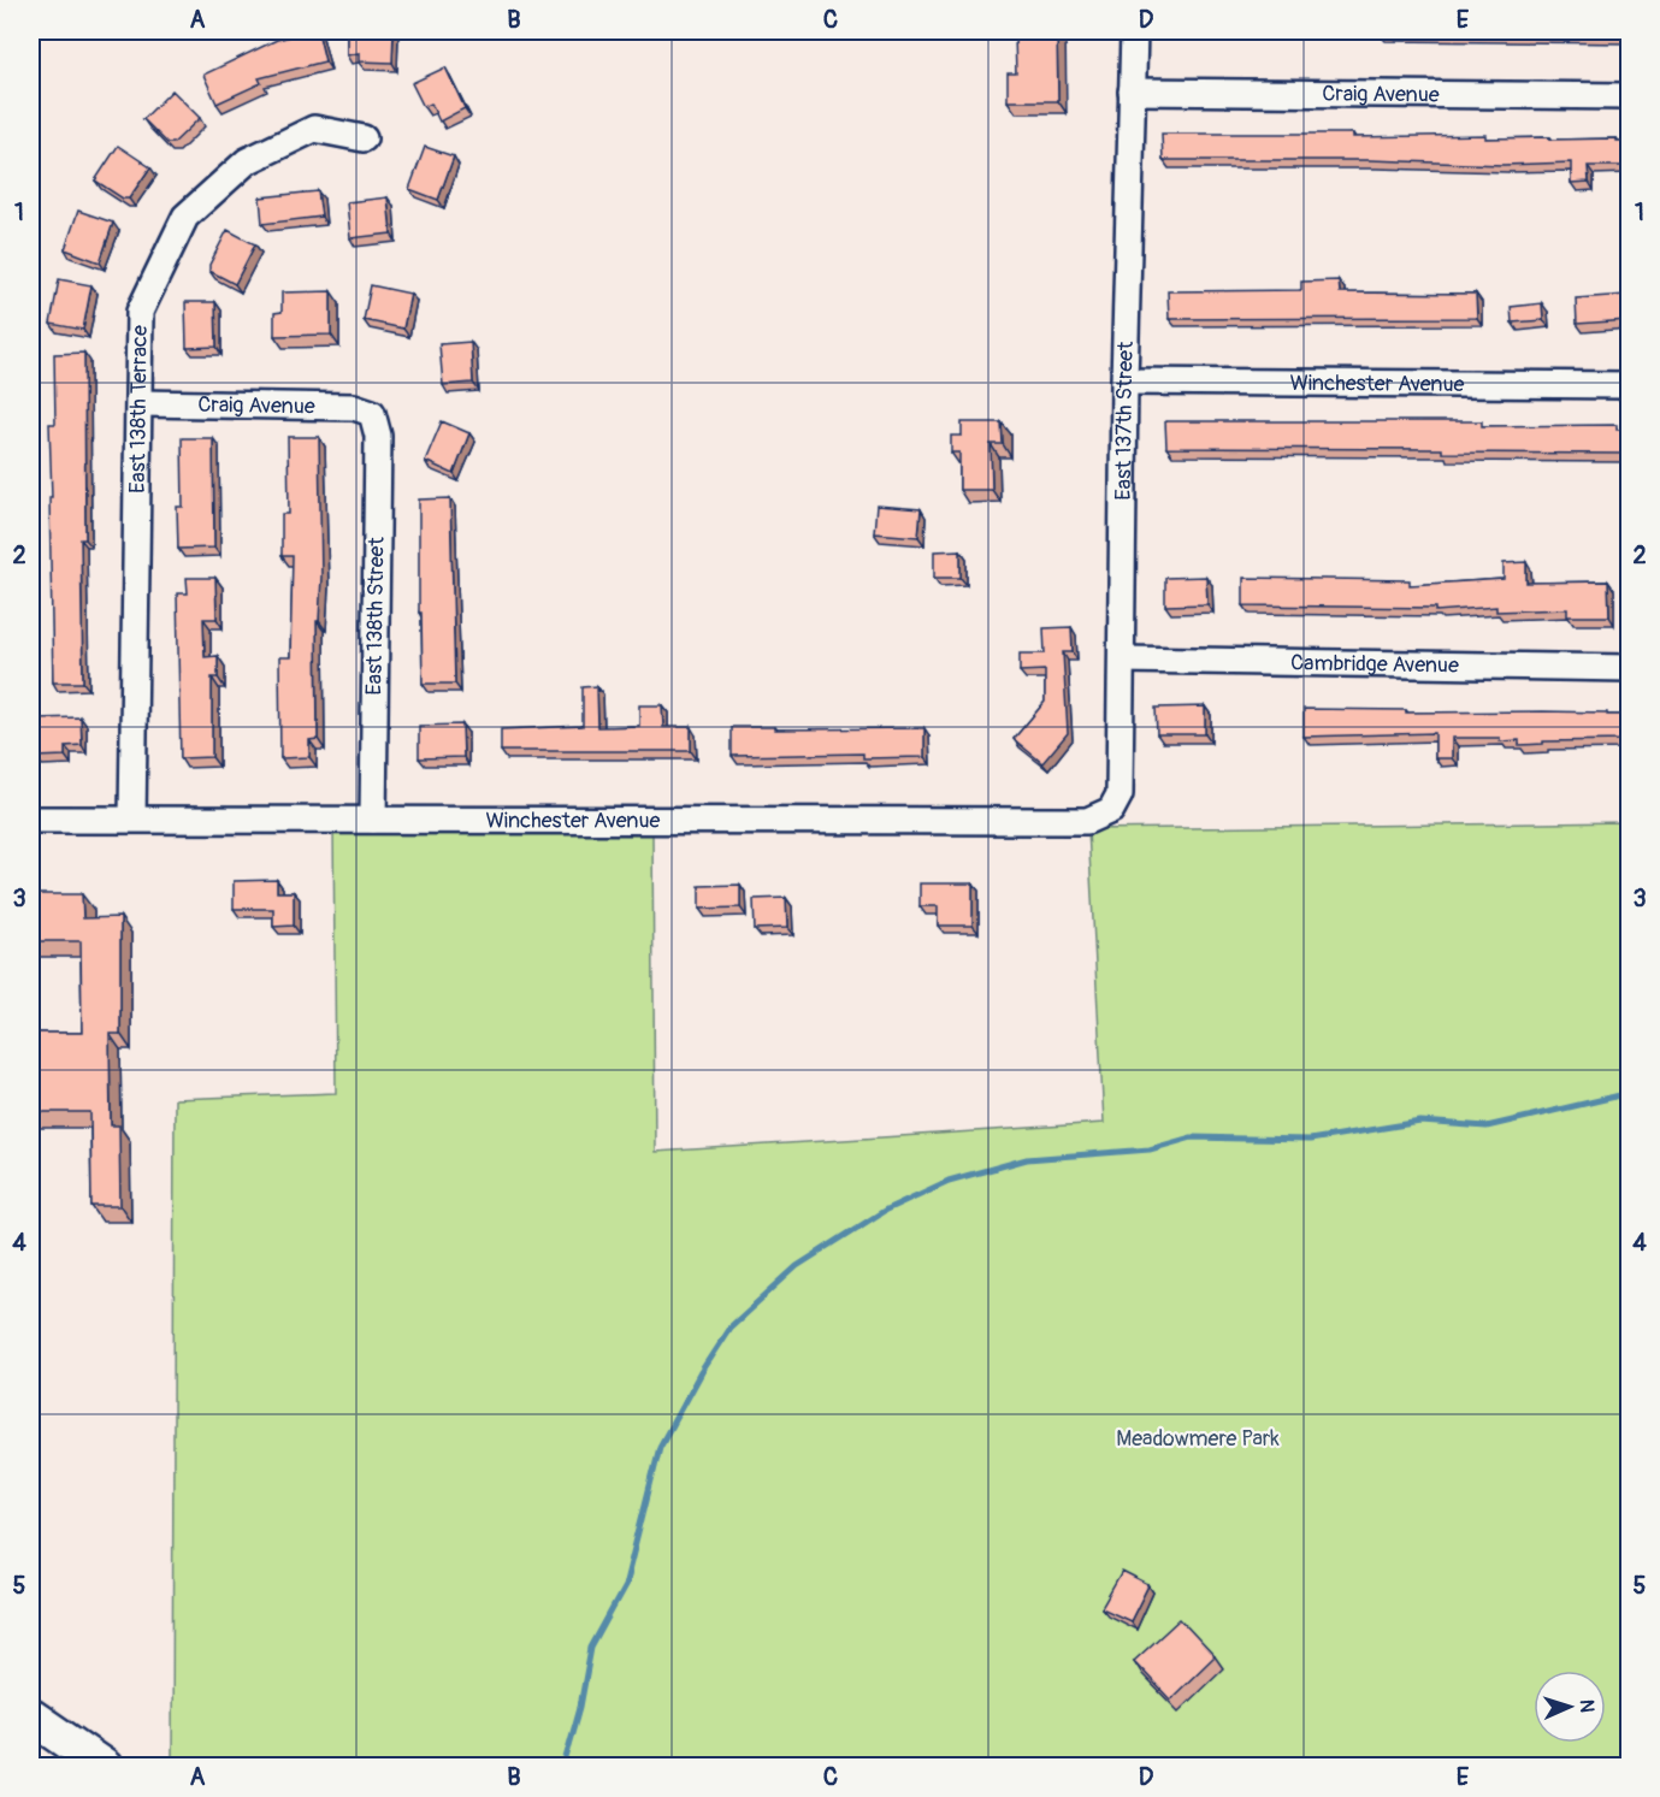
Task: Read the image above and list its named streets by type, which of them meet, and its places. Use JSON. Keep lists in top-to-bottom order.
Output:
{
  "streets": {
    "street": [
      "Craig Avenue",
      "Winchester Avenue",
      "East 138th Terrace",
      "East 137th Street",
      "East 138th Street",
      "Cambridge Avenue"
    ]
  },
  "crossings": [
    ["Craig Avenue", "East 138th Terrace"],
    ["Craig Avenue", "East 137th Street"],
    ["Craig Avenue", "East 138th Street"],
    ["Winchester Avenue", "East 138th Terrace"],
    ["Winchester Avenue", "East 137th Street"],
    ["Winchester Avenue", "East 138th Street"],
    ["East 137th Street", "Cambridge Avenue"]
  ],
  "parks": ["Meadowmere Park"],
  "north": "right",
  "grid": {
    "columns": [
      "A",
      "B",
      "C",
      "D",
      "E"
    ],
    "rows": [
      "1",
      "2",
      "3",
      "4",
      "5"
    ]
  }
}
